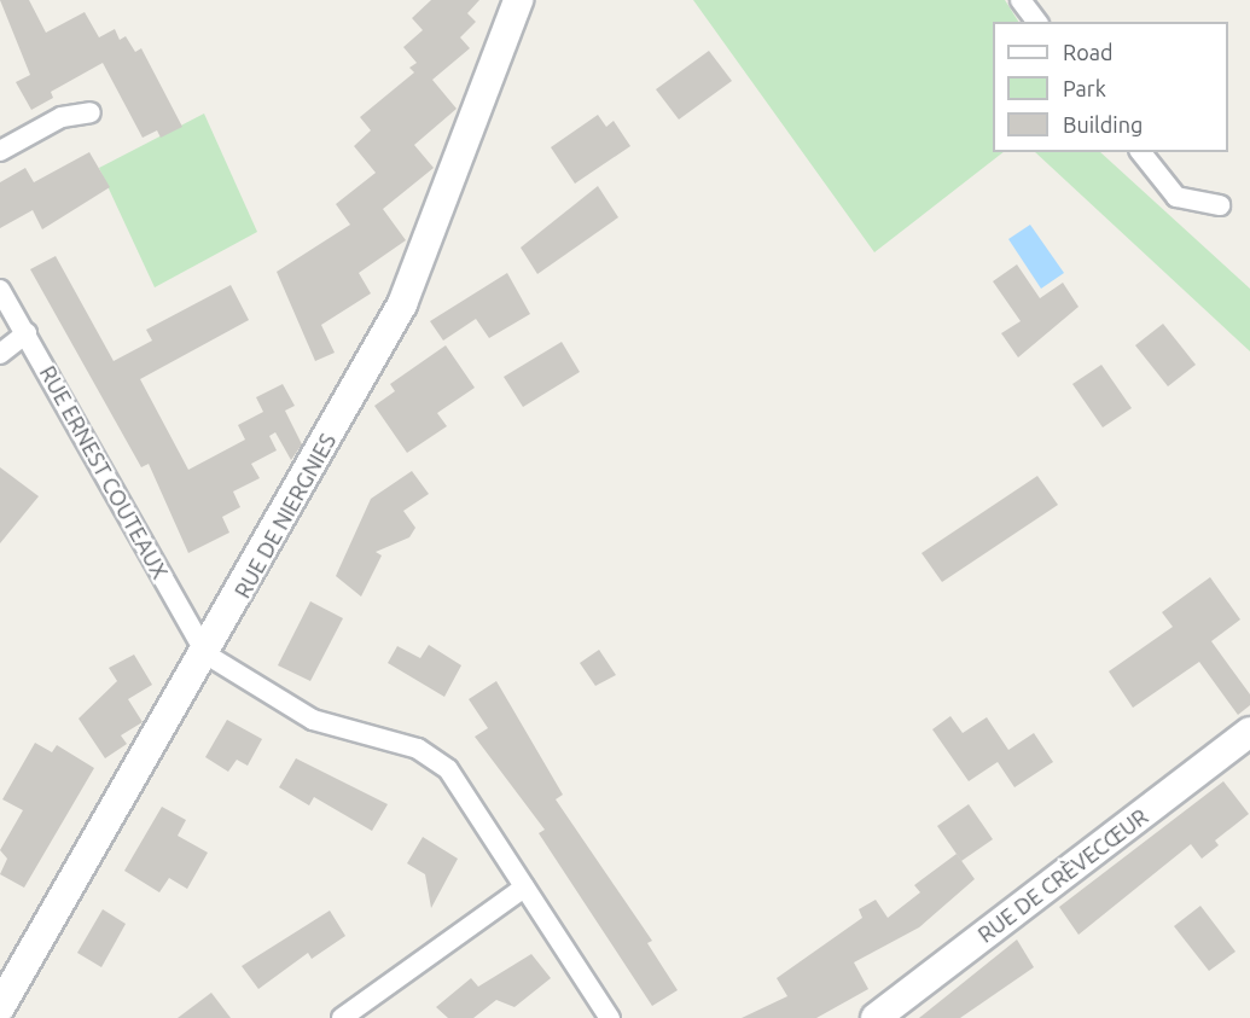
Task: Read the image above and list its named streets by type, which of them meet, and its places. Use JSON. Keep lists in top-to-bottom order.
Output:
{
  "streets": {
    "street": ["RUE ERNEST COUTEAUX", "RUE DE NIERGNIES", "RUE DE CRÈVECŒUR"]
  },
  "crossings": [
    ["RUE ERNEST COUTEAUX", "RUE DE NIERGNIES"]
  ],
  "legend": ["Road", "Park", "Building"]
}
